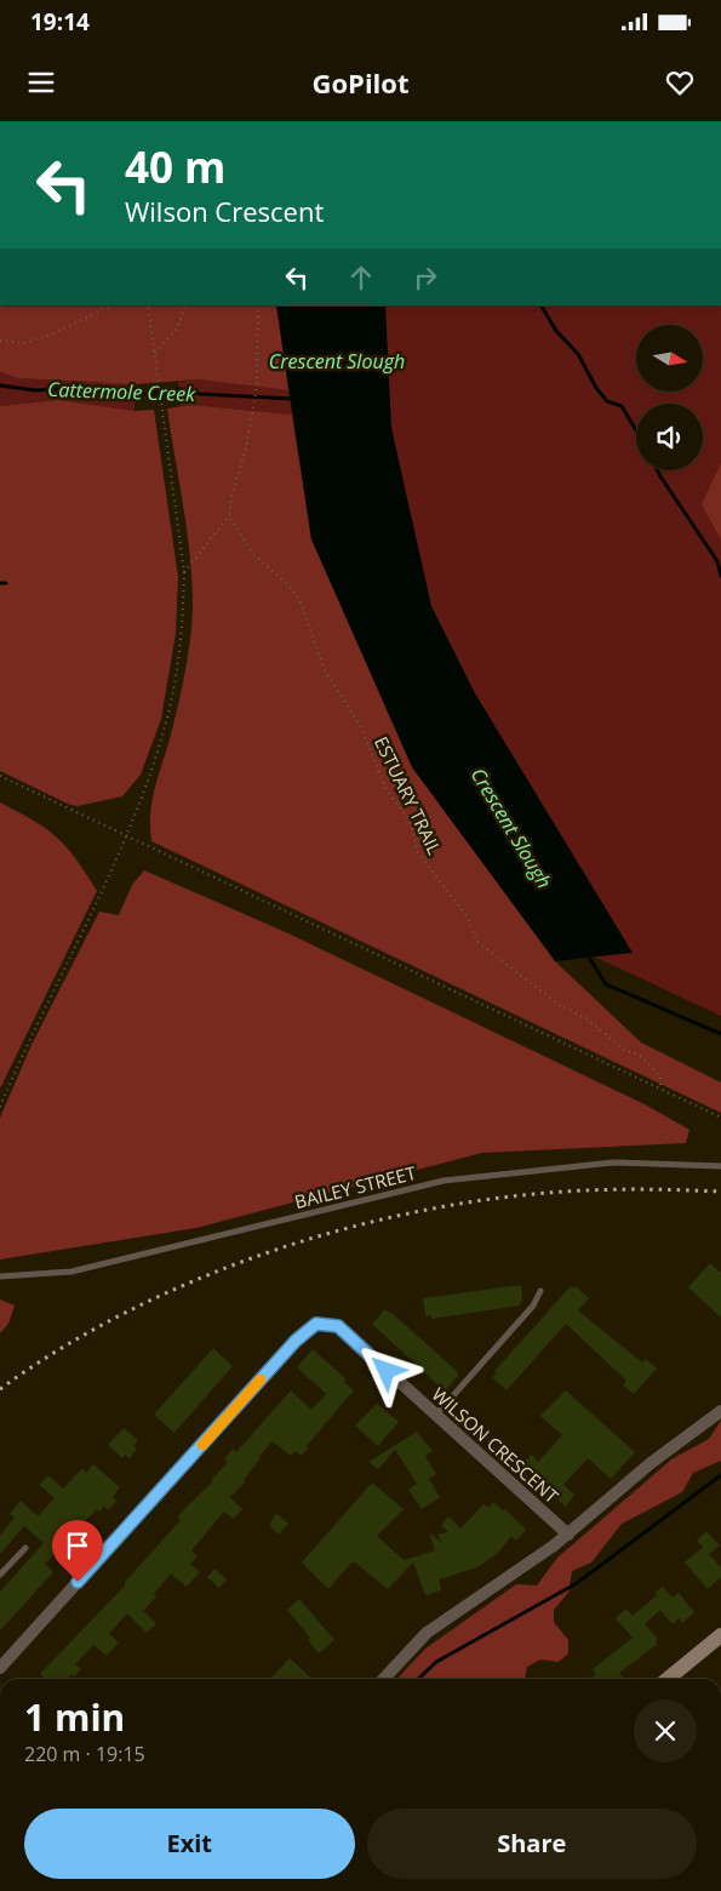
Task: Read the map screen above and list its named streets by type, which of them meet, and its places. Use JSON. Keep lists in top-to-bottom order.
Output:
{
  "streets": {
    "street": ["WILSON CRESCENT"],
    "lane": ["BAILEY STREET"],
    "path": ["ESTUARY TRAIL"]
  },
  "water": ["Crescent Slough", "Cattermole Creek"],
  "north": "right",
  "page": {
    "status": "19:14",
    "header": "GoPilot",
    "turn": ["40 m", "Wilson Crescent"],
    "heading": ["1 min", "220 m · 19:15"],
    "buttons": ["Exit", "Share"]
  }
}
